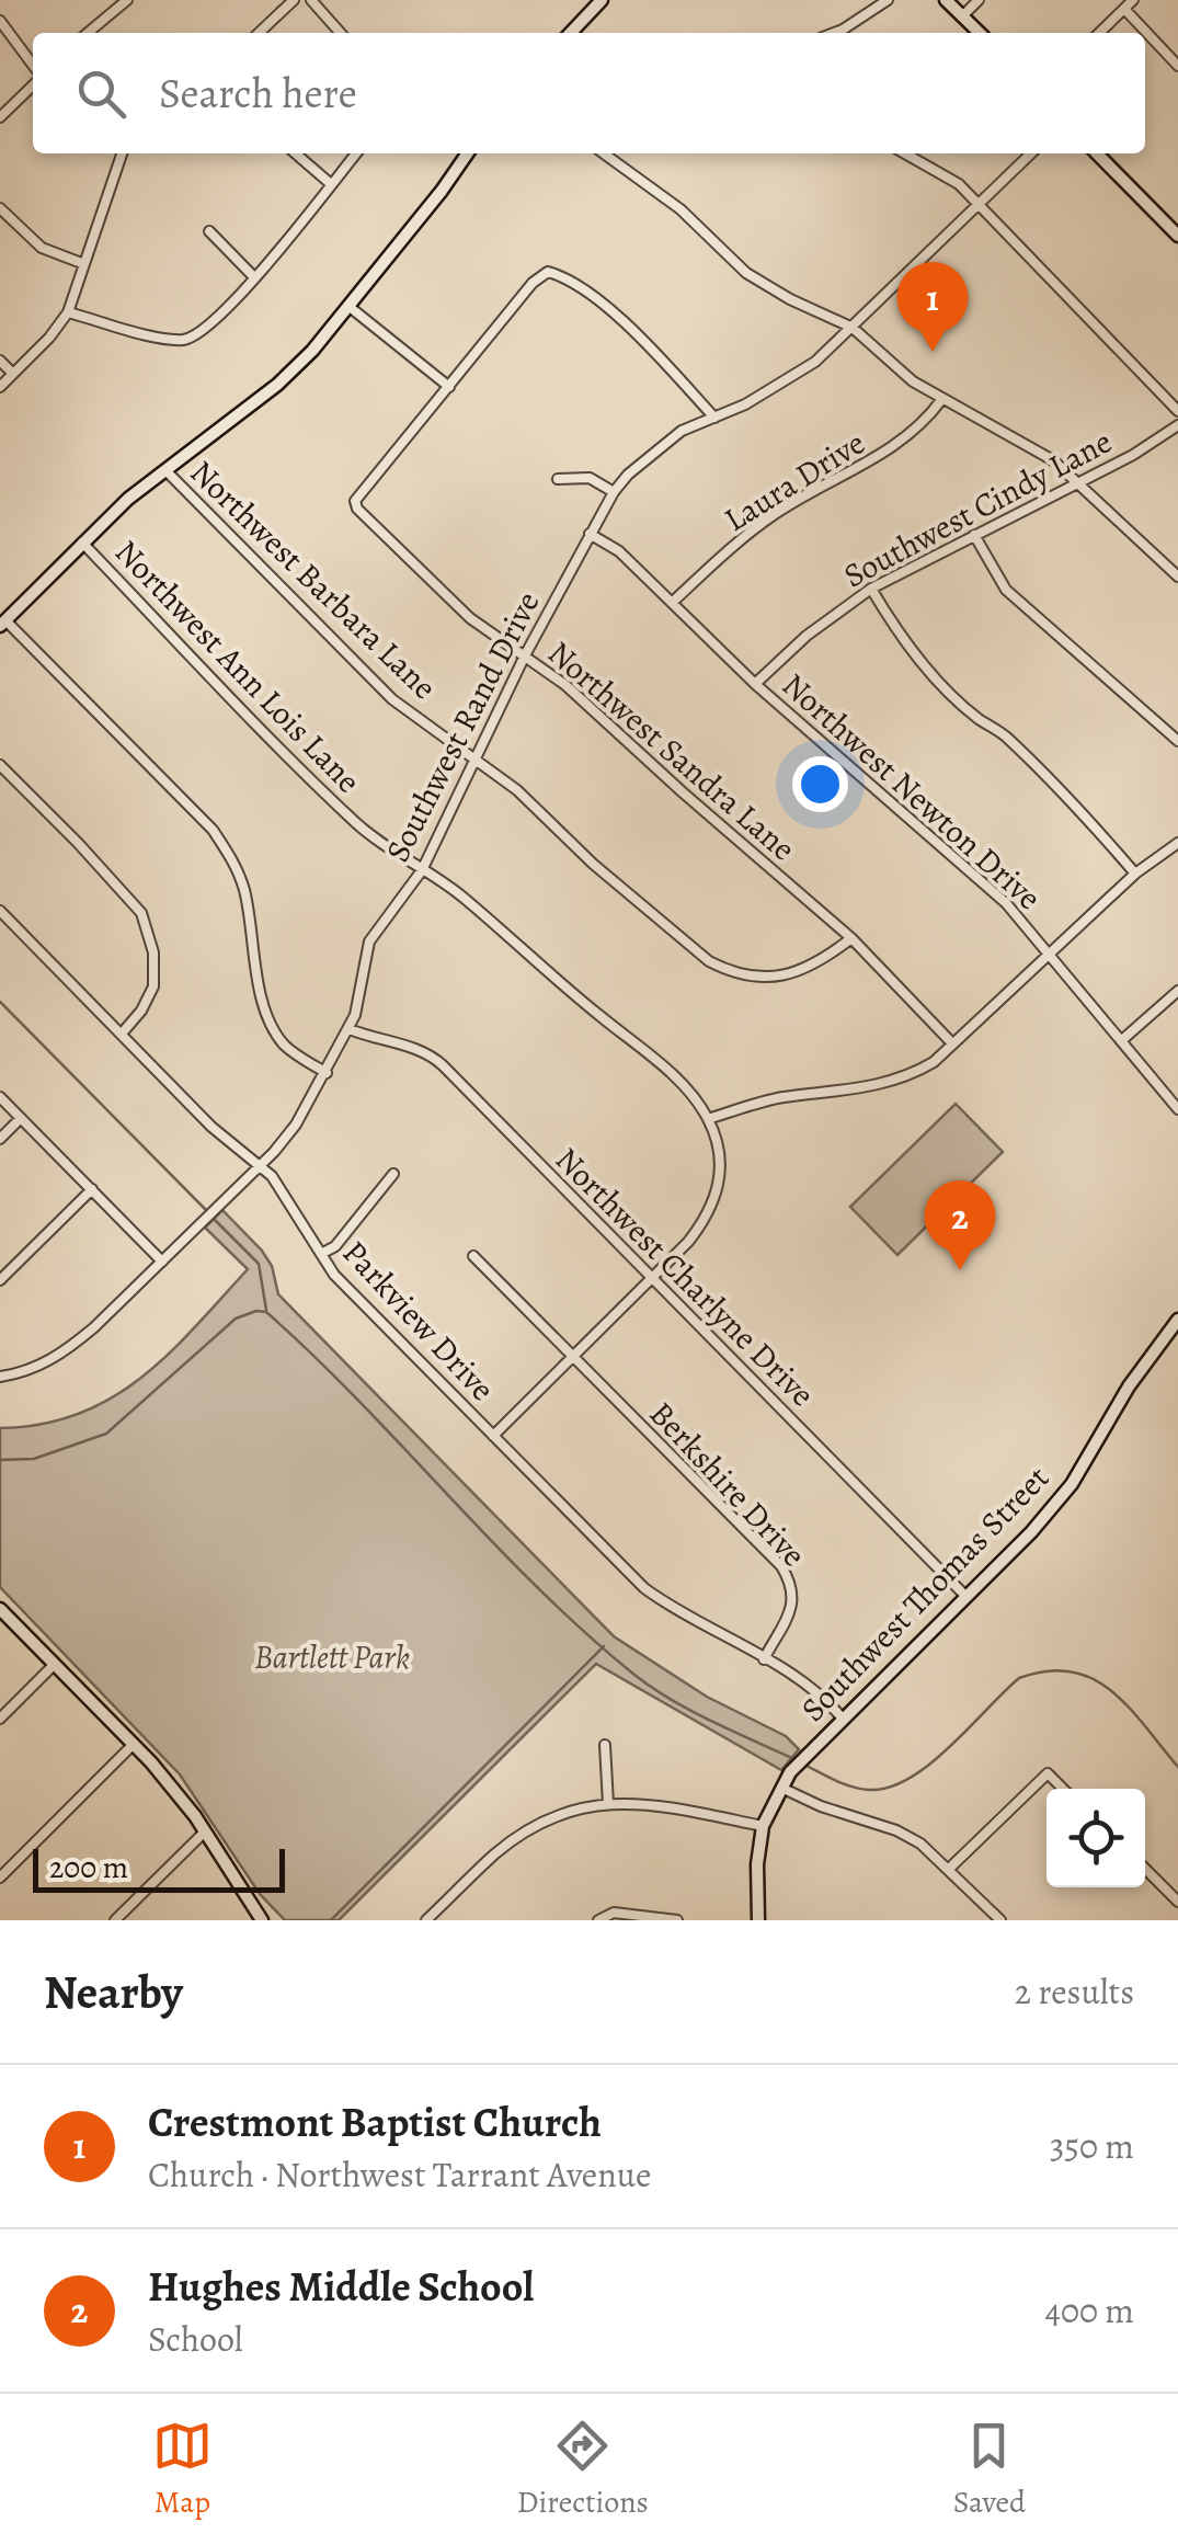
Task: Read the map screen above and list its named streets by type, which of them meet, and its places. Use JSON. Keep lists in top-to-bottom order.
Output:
{
  "streets": {
    "street": [
      "Laura Drive",
      "Southwest Cindy Lane",
      "Northwest Barbara Lane",
      "Northwest Ann Lois Lane",
      "Southwest Rand Drive",
      "Northwest Sandra Lane",
      "Northwest Newton Drive",
      "Northwest Charlyne Drive",
      "Parkview Drive",
      "Berkshire Drive",
      "Southwest Thomas Street"
    ]
  },
  "crossings": [
    ["Laura Drive", "Northwest Newton Drive"],
    ["Southwest Cindy Lane", "Northwest Newton Drive"],
    ["Northwest Barbara Lane", "Southwest Rand Drive"],
    ["Northwest Barbara Lane", "Northwest Sandra Lane"],
    ["Northwest Ann Lois Lane", "Southwest Rand Drive"],
    ["Southwest Rand Drive", "Northwest Sandra Lane"],
    ["Southwest Rand Drive", "Northwest Newton Drive"],
    ["Southwest Rand Drive", "Northwest Charlyne Drive"],
    ["Southwest Rand Drive", "Parkview Drive"],
    ["Northwest Charlyne Drive", "Southwest Thomas Street"],
    ["Parkview Drive", "Berkshire Drive"],
    ["Parkview Drive", "Southwest Thomas Street"]
  ],
  "parks": ["Bartlett Park"],
  "scale_bar": "200 m",
  "page": {
    "search": "Search here",
    "pins": ["1", "2"],
    "scale": "200 m",
    "heading": ["Nearby", "2 results"],
    "list": [
      {
        "mark": "1",
        "name": "Crestmont Baptist Church",
        "note": "Church · Northwest Tarrant Avenue",
        "value": "350 m"
      },
      {
        "mark": "2",
        "name": "Hughes Middle School",
        "note": "School",
        "value": "400 m"
      }
    ],
    "nav": ["Map", "Directions", "Saved"]
  }
}
